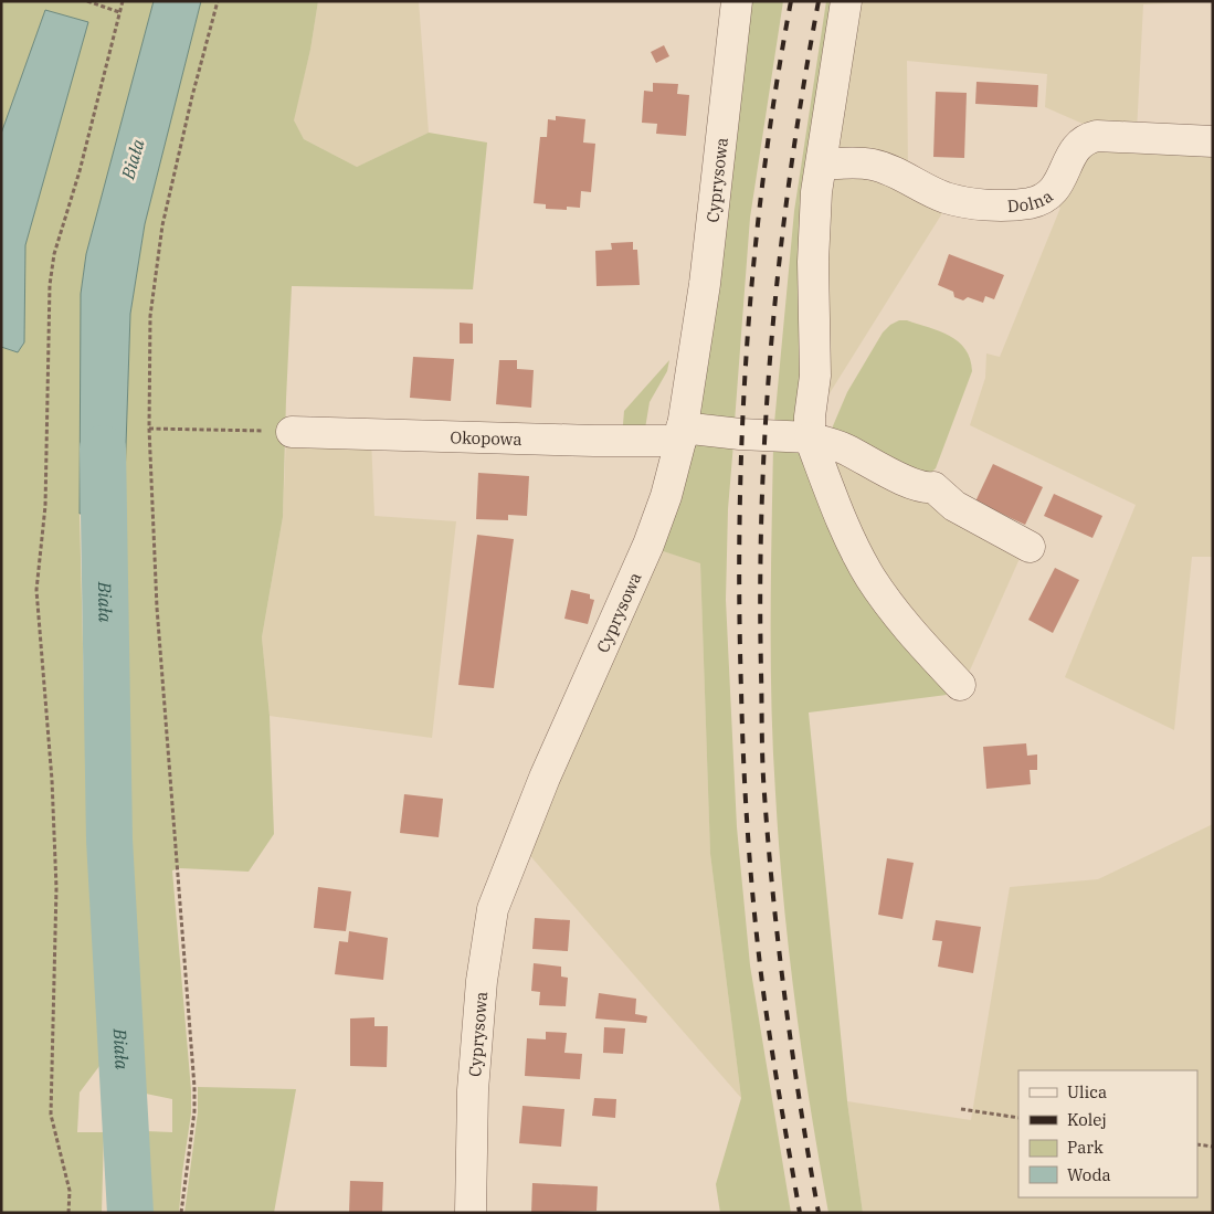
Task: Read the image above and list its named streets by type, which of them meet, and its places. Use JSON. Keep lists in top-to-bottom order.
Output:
{
  "streets": {
    "street": ["Cyprysowa", "Dolna", "Okopowa"]
  },
  "crossings": [
    ["Cyprysowa", "Okopowa"]
  ],
  "water": ["Biała"],
  "legend": [
    "Ulica",
    "Kolej",
    "Park",
    "Woda"
  ]
}
